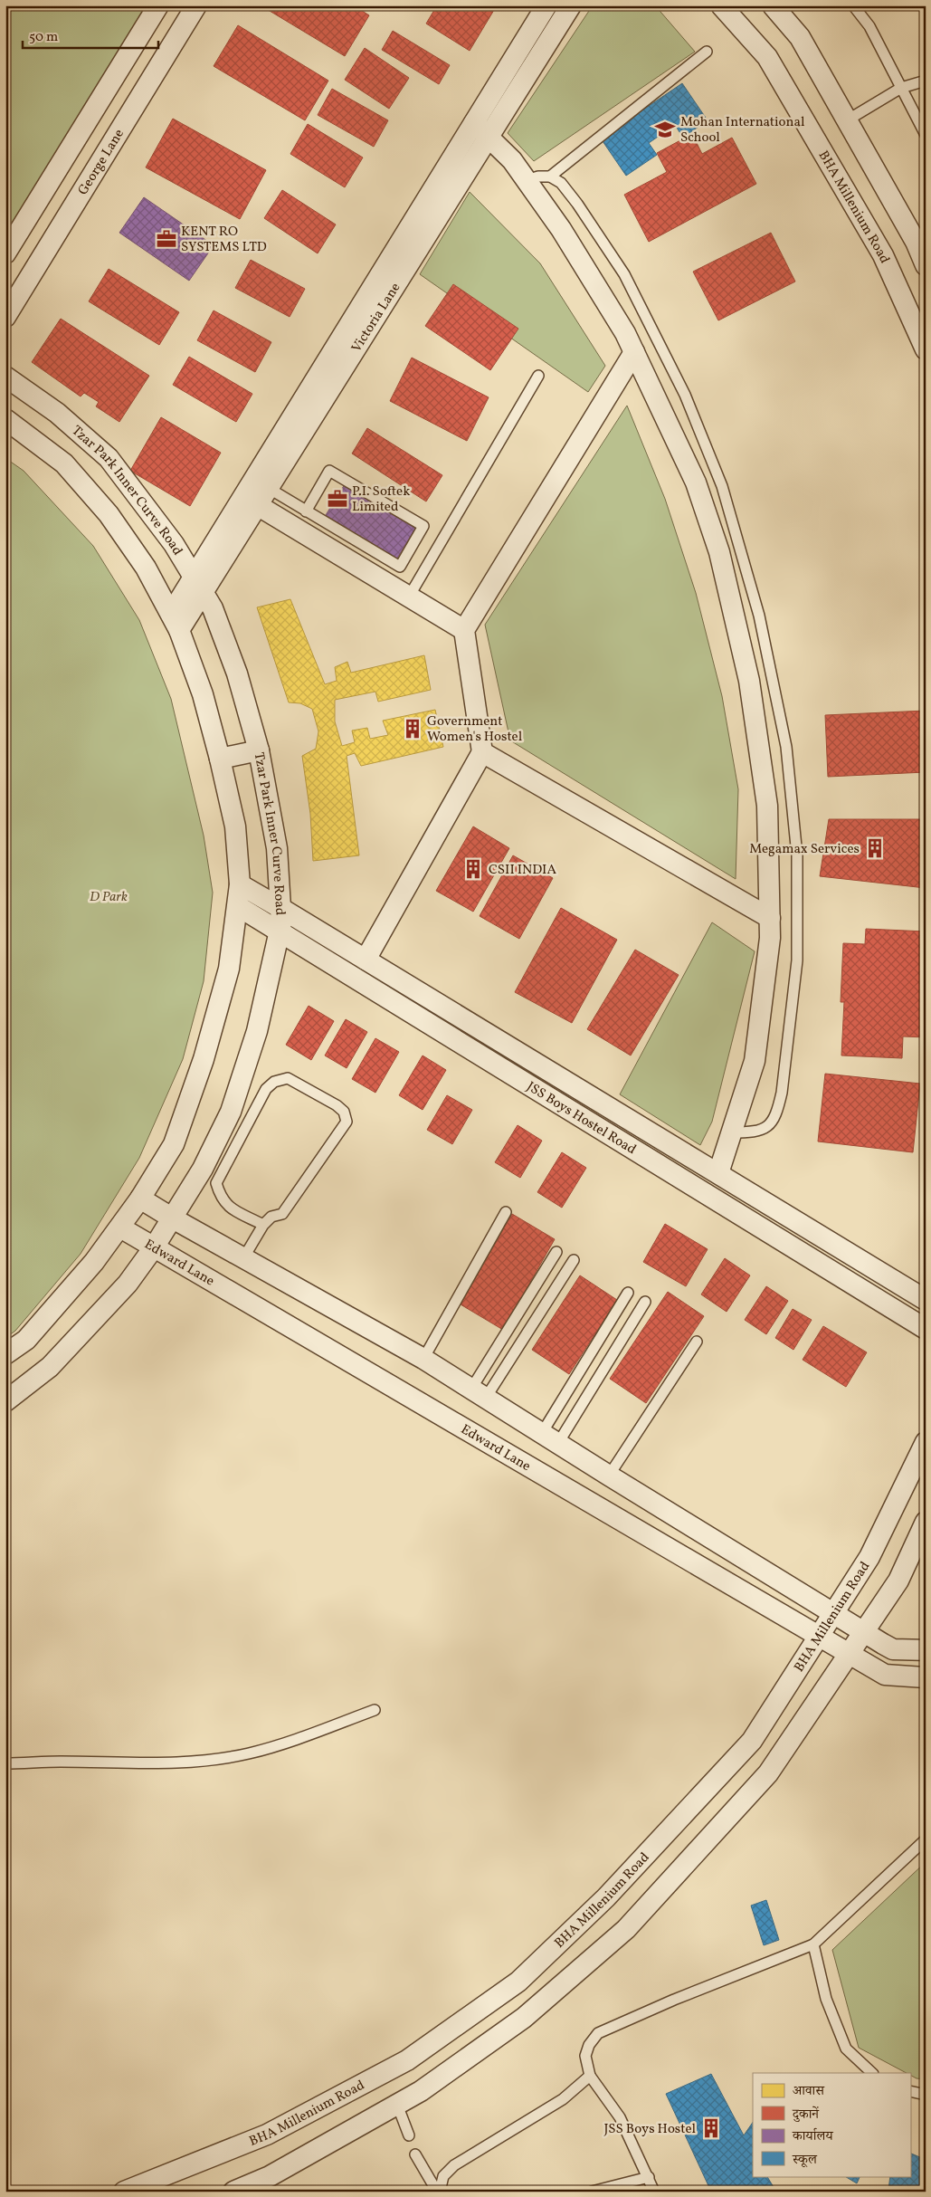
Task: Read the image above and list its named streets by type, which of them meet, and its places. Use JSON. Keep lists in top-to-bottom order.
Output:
{
  "streets": {
    "street": [
      "George Lane",
      "BHA Millenium Road",
      "Victoria Lane",
      "Tzar Park Inner Curve Road",
      "JSS Boys Hostel Road",
      "Edward Lane"
    ]
  },
  "crossings": [
    ["BHA Millenium Road", "Edward Lane"],
    ["Victoria Lane", "Tzar Park Inner Curve Road"],
    ["Tzar Park Inner Curve Road", "JSS Boys Hostel Road"],
    ["Tzar Park Inner Curve Road", "Edward Lane"]
  ],
  "parks": ["D Park"],
  "places": {
    "school or university": ["Mohan International School"],
    "office": ["KENT RO SYSTEMS LTD", "P.I. Softek Limited"],
    "building": [
      "Government Women's Hostel",
      "Megamax Services",
      "CSII INDIA",
      "JSS Boys Hostel"
    ]
  },
  "legend": [
    "आवास",
    "दुकानें",
    "कार्यालय",
    "स्कूल"
  ],
  "scale_bar": "50 m"
}
